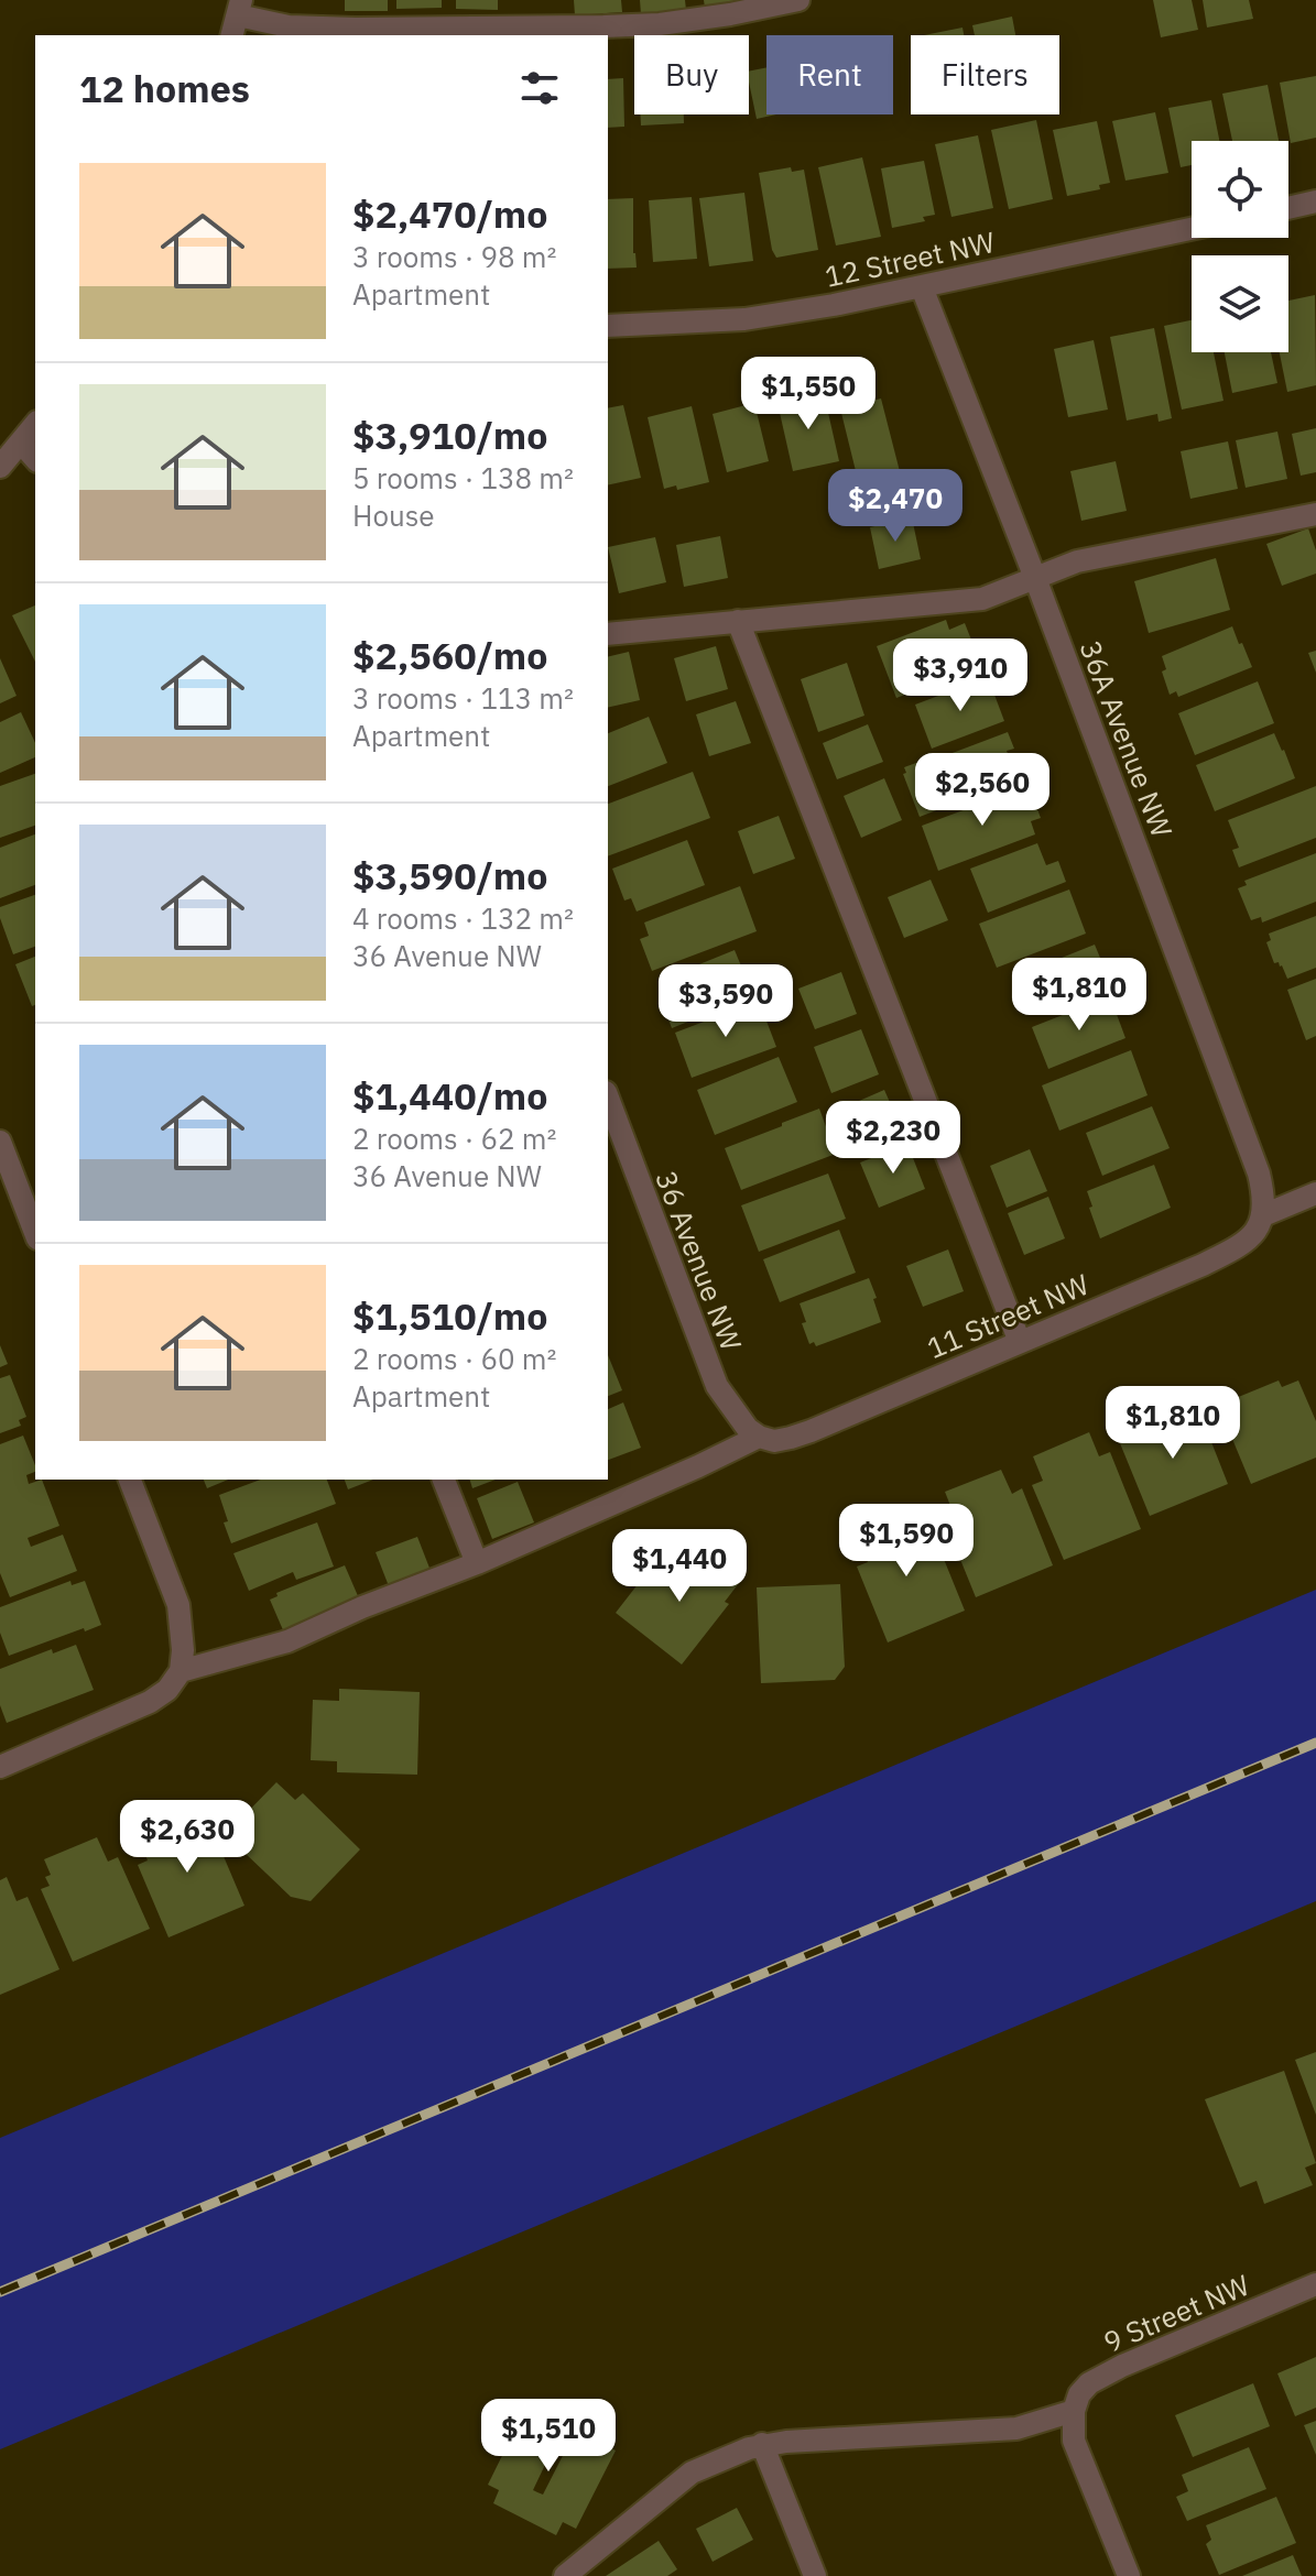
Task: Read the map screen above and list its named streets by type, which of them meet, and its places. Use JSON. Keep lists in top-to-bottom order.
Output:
{
  "streets": {
    "street": [
      "12 Street NW",
      "36A Avenue NW",
      "36 Avenue NW",
      "11 Street NW",
      "9 Street NW"
    ]
  },
  "crossings": [
    ["12 Street NW", "36A Avenue NW"],
    ["36A Avenue NW", "11 Street NW"],
    ["36 Avenue NW", "11 Street NW"]
  ],
  "page": {
    "chip": ["Buy", "Rent", "Filters"],
    "heading": "12 homes",
    "list": [
      {
        "name": "$2,470/mo",
        "note": "3 rooms · 98 m² · Apartment"
      },
      {
        "name": "$3,910/mo",
        "note": "5 rooms · 138 m² · House"
      },
      {
        "name": "$2,560/mo",
        "note": "3 rooms · 113 m² · Apartment"
      },
      {
        "name": "$3,590/mo",
        "note": "4 rooms · 132 m² · 36 Avenue NW"
      },
      {
        "name": "$1,440/mo",
        "note": "2 rooms · 62 m² · 36 Avenue NW"
      },
      {
        "name": "$1,510/mo",
        "note": "2 rooms · 60 m² · Apartment"
      }
    ],
    "price": [
      "$1,550",
      "$2,470",
      "$3,910",
      "$2,560",
      "$1,810",
      "$3,590",
      "$2,230",
      "$1,810",
      "$1,590",
      "$1,440",
      "$2,630",
      "$1,510"
    ]
  }
}
